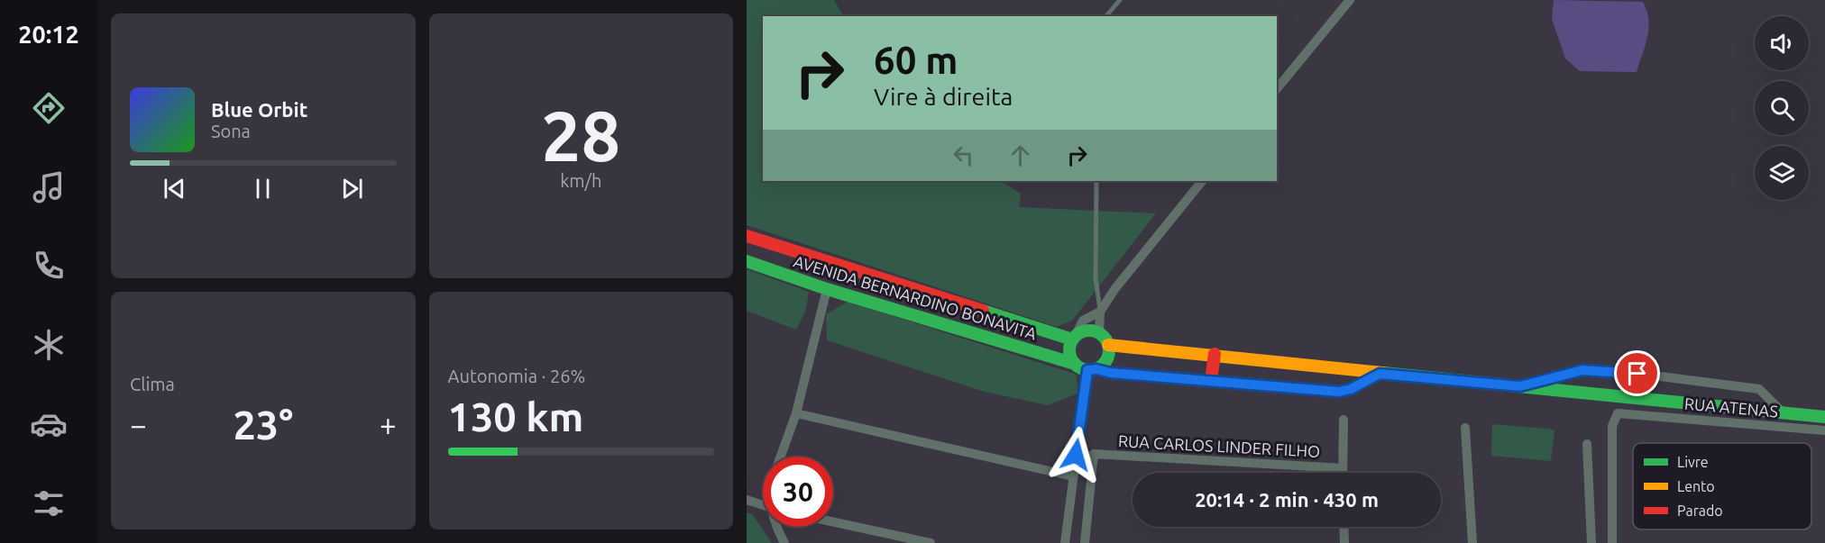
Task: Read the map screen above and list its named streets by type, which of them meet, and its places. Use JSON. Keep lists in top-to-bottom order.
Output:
{
  "streets": {
    "main road": ["AVENIDA BERNARDINO BONAVITA"],
    "street": ["RUA ATENAS", "RUA CARLOS LINDER FILHO"]
  },
  "legend": ["Livre", "Lento", "Parado"],
  "page": {
    "tabs": "20:12",
    "tile": [
      ["28", "km/h"],
      "Clima",
      ["Autonomia · 26%", "130 km"]
    ],
    "turn": ["60 m", "Vire à direita"],
    "song": ["Blue Orbit", "Sona"],
    "heat": ["−", "23°", "+"],
    "limit": "30",
    "trip": "20:14 · 2 min · 430 m"
  }
}
